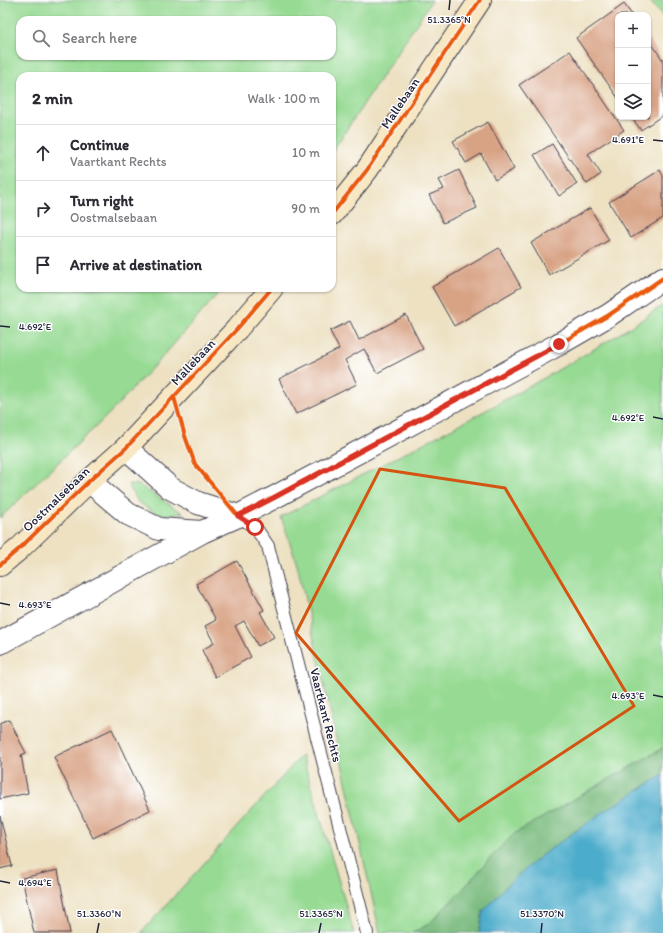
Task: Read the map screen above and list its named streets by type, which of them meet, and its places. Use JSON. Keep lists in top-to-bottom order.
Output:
{
  "streets": {
    "main road": ["Mallebaan", "Oostmalsebaan"],
    "lane": ["Vaartkant Rechts"]
  },
  "crossings": [
    ["Mallebaan", "Oostmalsebaan"],
    ["Oostmalsebaan", "Vaartkant Rechts"]
  ],
  "page": {
    "map_buttons": ["+", "−"],
    "search": "Search here",
    "heading": ["2 min", "Walk · 100 m"],
    "list": [
      ["Continue", "Vaartkant Rechts", "10 m"],
      ["Turn right", "Oostmalsebaan", "90 m"],
      "Arrive at destination"
    ]
  },
  "coordinates": [
    "51.3365°N",
    "4.691°E",
    "4.692°E",
    "4.693°E",
    "4.694°E",
    "51.3360°N",
    "51.3370°N"
  ]
}
